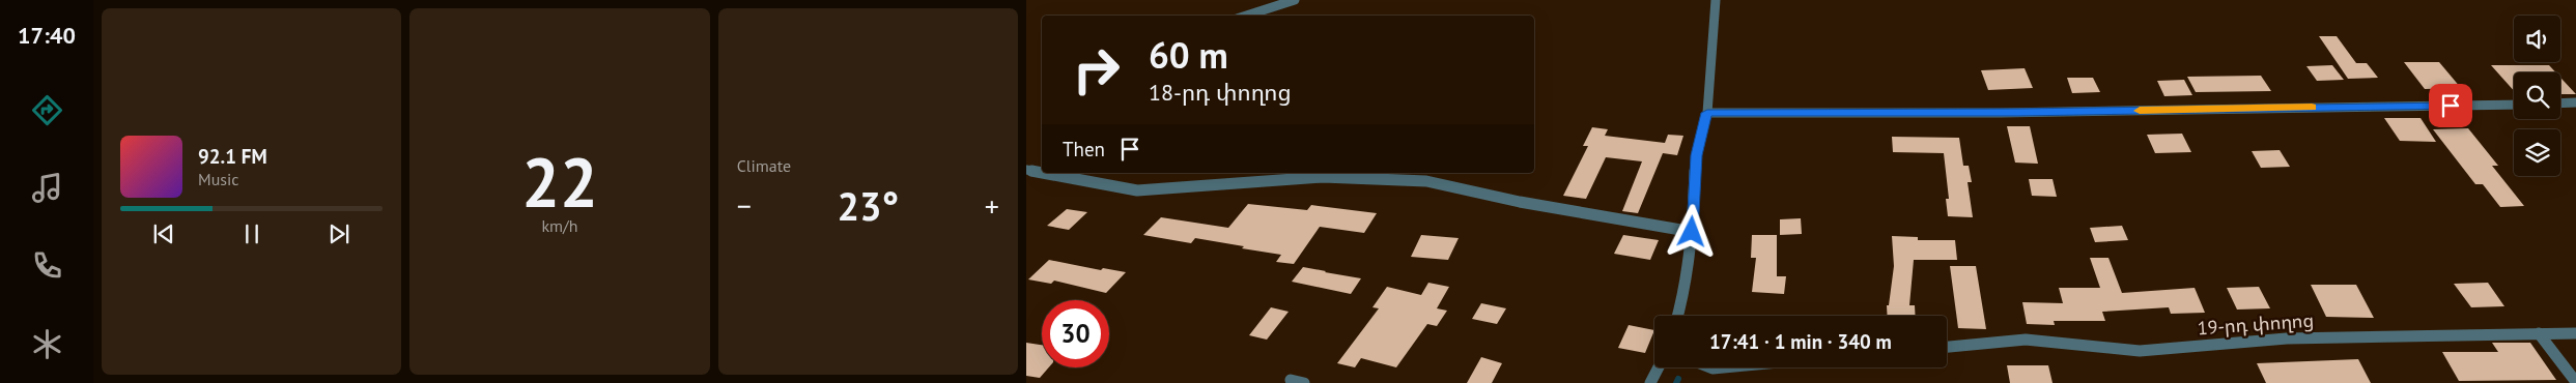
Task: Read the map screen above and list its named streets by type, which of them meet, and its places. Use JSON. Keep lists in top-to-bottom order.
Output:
{
  "streets": {
    "street": ["19-րդ փողոց"]
  },
  "page": {
    "tabs": "17:40",
    "tile": [
      ["22", "km/h"],
      "Climate"
    ],
    "turn": ["60 m", "18-րդ փողոց"],
    "then": "Then",
    "song": ["92.1 FM", "Music"],
    "heat": ["−", "23°", "+"],
    "limit": "30",
    "trip": "17:41 · 1 min · 340 m"
  }
}
